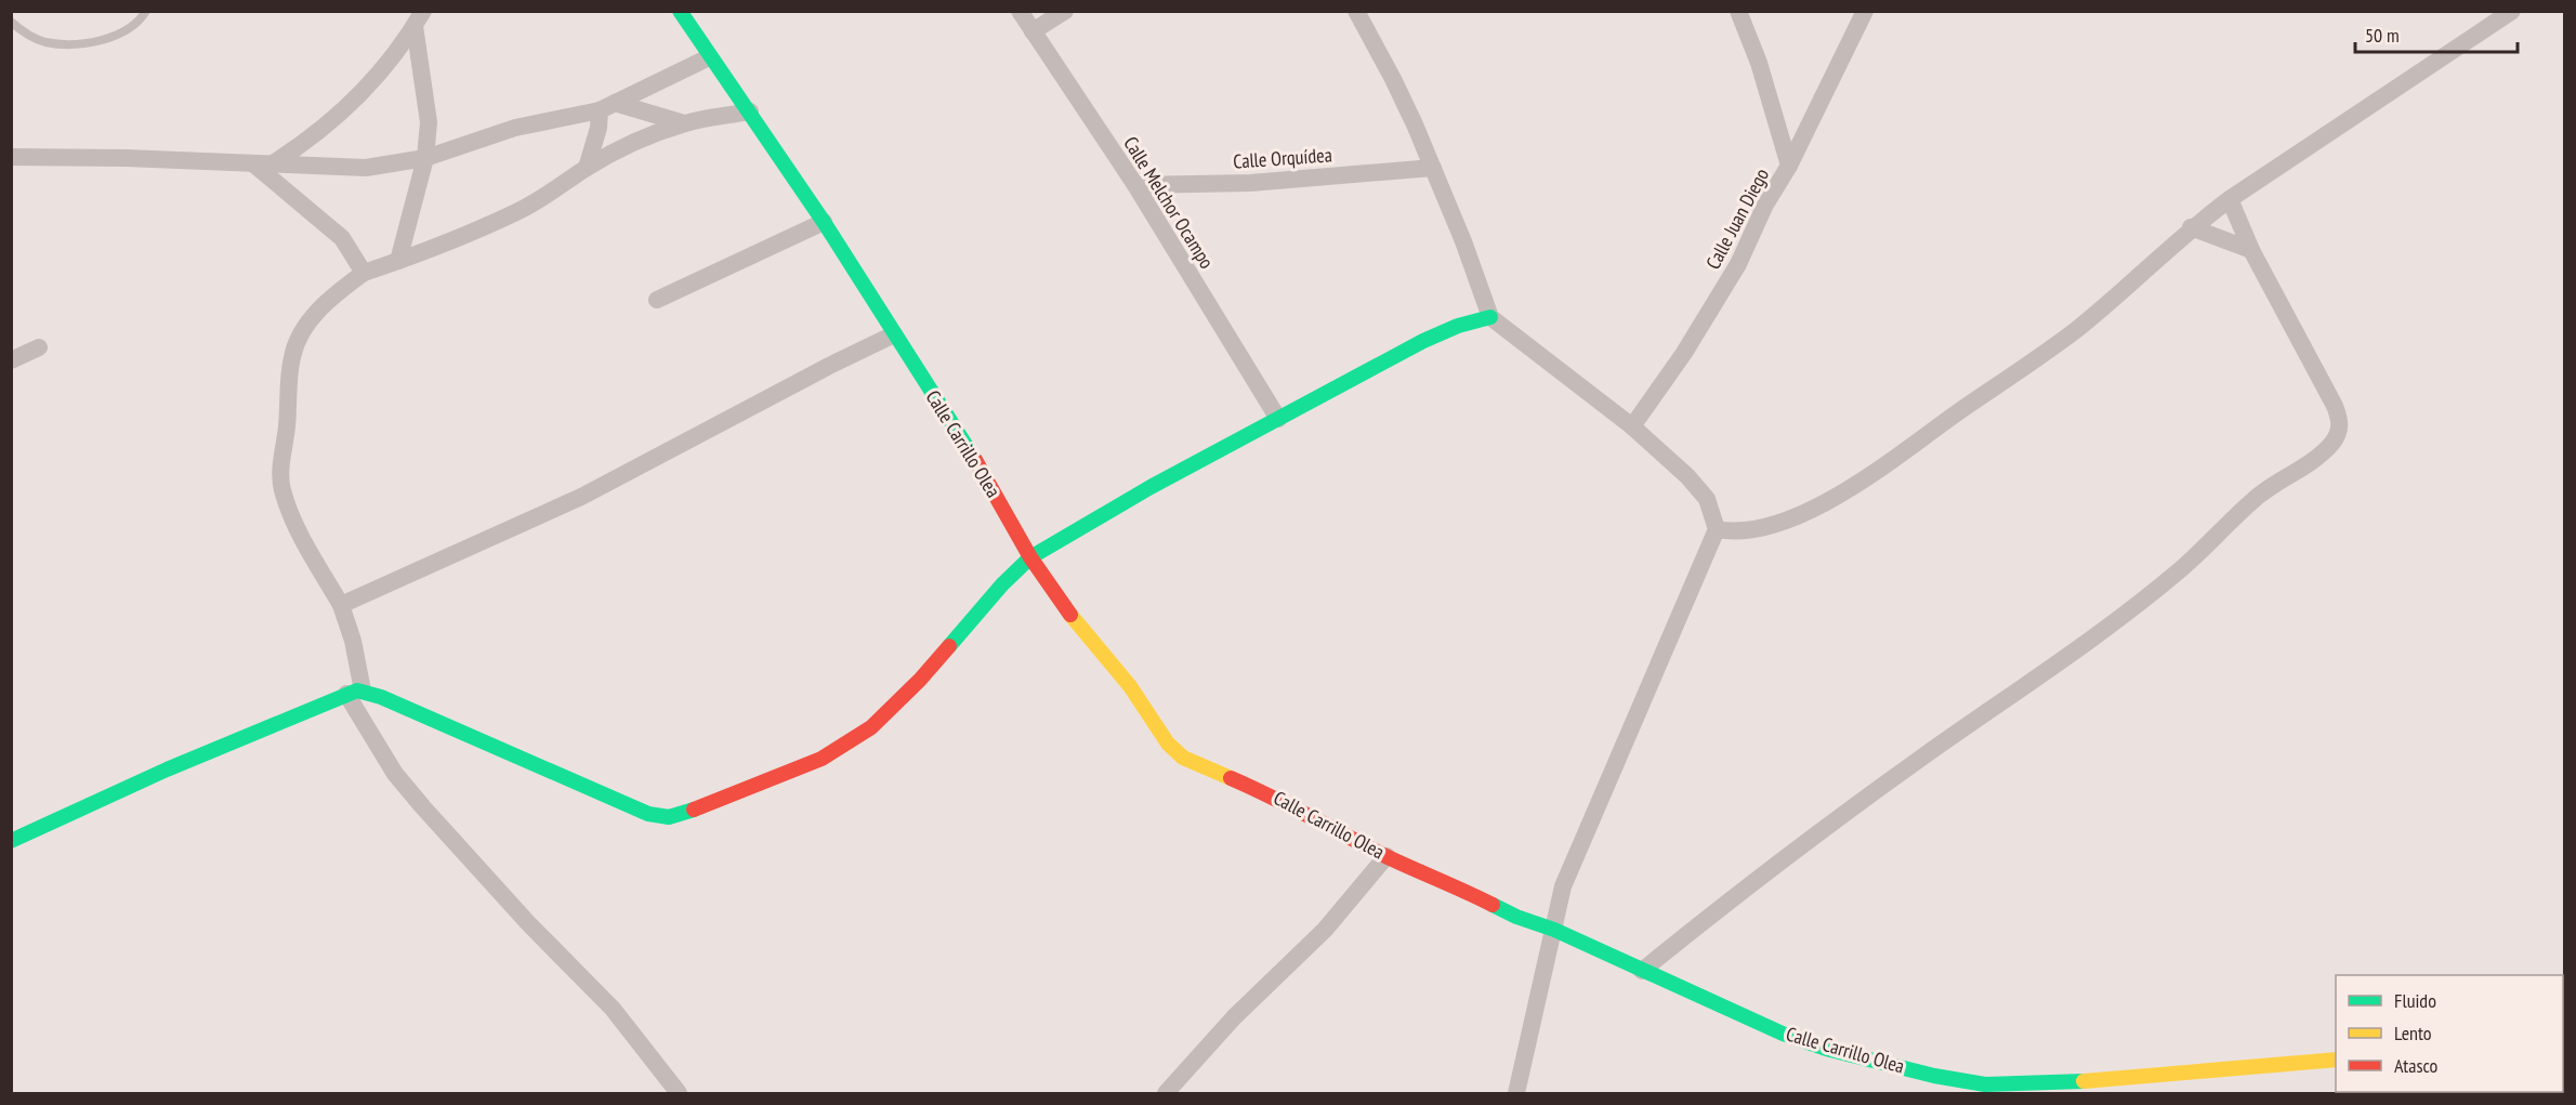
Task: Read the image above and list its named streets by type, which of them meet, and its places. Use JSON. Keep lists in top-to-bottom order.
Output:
{
  "streets": {
    "street": [
      "Calle Orquídea",
      "Calle Melchor Ocampo",
      "Calle Juan Diego",
      "Calle Carrillo Olea"
    ]
  },
  "crossings": [
    ["Calle Orquídea", "Calle Melchor Ocampo"]
  ],
  "legend": ["Fluido", "Lento", "Atasco"],
  "scale_bar": "50 m"
}
